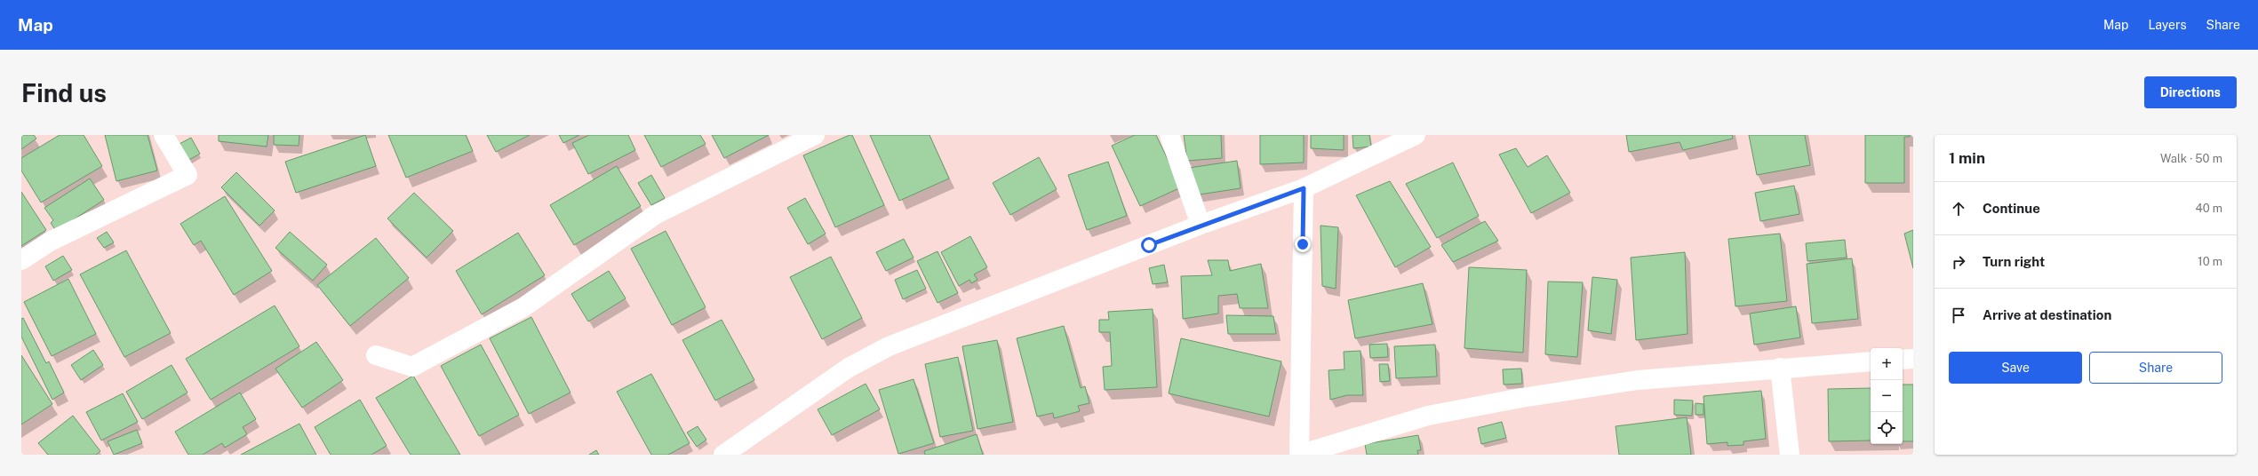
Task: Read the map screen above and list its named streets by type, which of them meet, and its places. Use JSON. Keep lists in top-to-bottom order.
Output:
{
  "page": {
    "header": "Map",
    "nav": ["Map", "Layers", "Share"],
    "buttons": [
      "Directions",
      ["Save", "Share"]
    ],
    "title": "Find us",
    "heading": ["1 min", "Walk · 50 m"],
    "list": [
      ["Continue", "40 m"],
      ["Turn right", "10 m"],
      "Arrive at destination"
    ],
    "map_buttons": ["+", "−"]
  }
}
